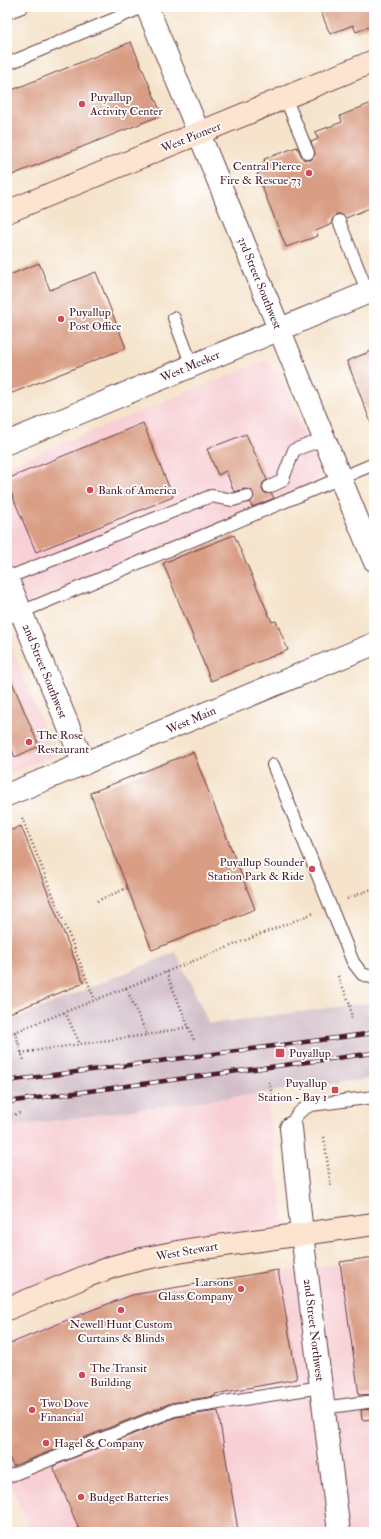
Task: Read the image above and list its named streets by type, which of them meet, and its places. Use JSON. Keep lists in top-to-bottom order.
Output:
{
  "streets": {
    "main road": ["West Pioneer", "West Stewart"],
    "street": [
      "3rd Street Southwest",
      "West Meeker",
      "2nd Street Southwest",
      "West Main",
      "2nd Street Northwest"
    ]
  },
  "crossings": [
    ["West Pioneer", "3rd Street Southwest"],
    ["3rd Street Southwest", "West Meeker"],
    ["2nd Street Southwest", "West Main"],
    ["West Stewart", "2nd Street Northwest"]
  ],
  "places": {
    "other": [
      "Puyallup Activity Center",
      "Central Pierce Fire & Rescue 73",
      "Puyallup Post Office",
      "Bank of America",
      "The Rose Restaurant",
      "Puyallup Sounder Station Park & Ride",
      "Larsons Glass Company",
      "Newell Hunt Custom Curtains & Blinds",
      "The Transit Building",
      "Two Dove Financial",
      "Hagel & Company",
      "Budget Batteries"
    ],
    "transit": ["Puyallup", "Puyallup Station - Bay 1"]
  }
}
